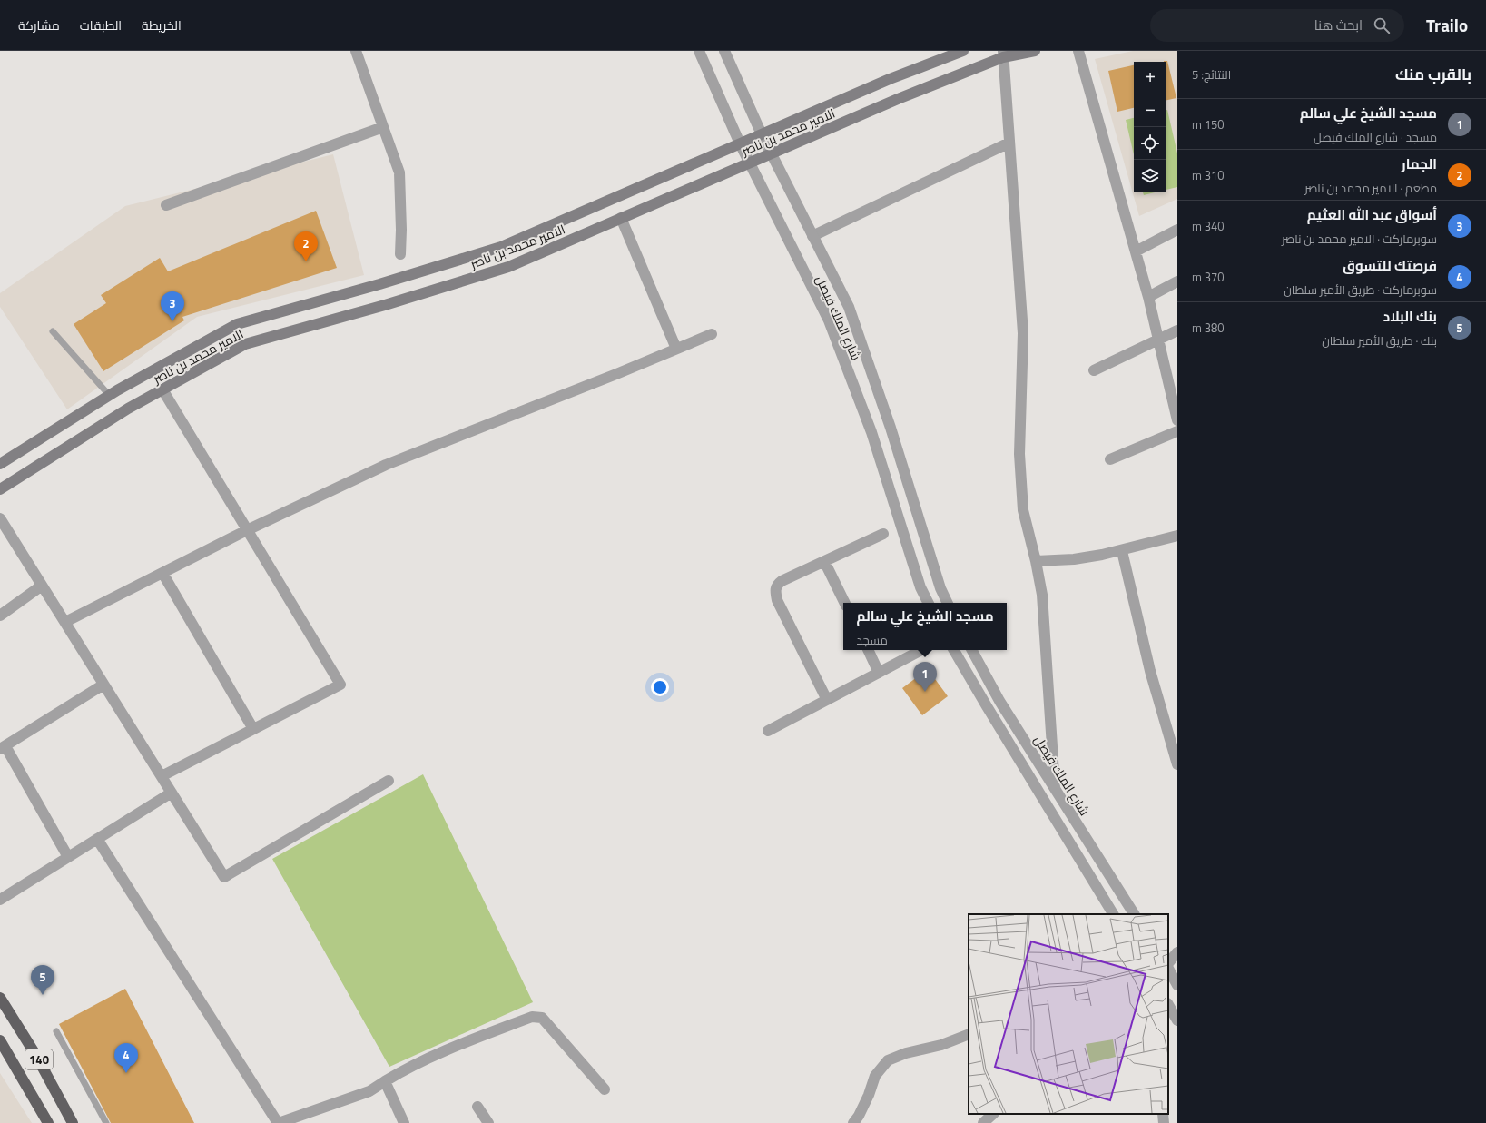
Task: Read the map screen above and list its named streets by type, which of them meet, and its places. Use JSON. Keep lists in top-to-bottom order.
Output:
{
  "streets": {
    "highway": ["140"],
    "main road": ["الامير محمد بن ناصر"],
    "street": ["شارع الملك فيصل"]
  },
  "crossings": [
    ["الامير محمد بن ناصر", "شارع الملك فيصل"]
  ],
  "page": {
    "header": "Trailo",
    "search": "ابحث هنا",
    "nav": ["الخريطة", "الطبقات", "مشاركة"],
    "heading": ["بالقرب منك", "النتائج: 5"],
    "map_buttons": ["+", "−"],
    "list": [
      {
        "mark": "1",
        "name": "مسجد الشيخ علي سالم",
        "note": "مسجد · شارع الملك فيصل",
        "value": "150 m"
      },
      {
        "mark": "2",
        "name": "الجمار",
        "note": "مطعم · الامير محمد بن ناصر",
        "value": "310 m"
      },
      {
        "mark": "3",
        "name": "أسواق عبد الله العثيم",
        "note": "سوبرماركت · الامير محمد بن ناصر",
        "value": "340 m"
      },
      {
        "mark": "4",
        "name": "فرصتك للتسوق",
        "note": "سوبرماركت · طريق الأمير سلطان",
        "value": "370 m"
      },
      {
        "mark": "5",
        "name": "بنك البلاد",
        "note": "بنك · طريق الأمير سلطان",
        "value": "380 m"
      }
    ],
    "pins": [
      "2",
      "3",
      "1",
      "5",
      "4"
    ],
    "popup": ["مسجد الشيخ علي سالم", "مسجد"]
  }
}
